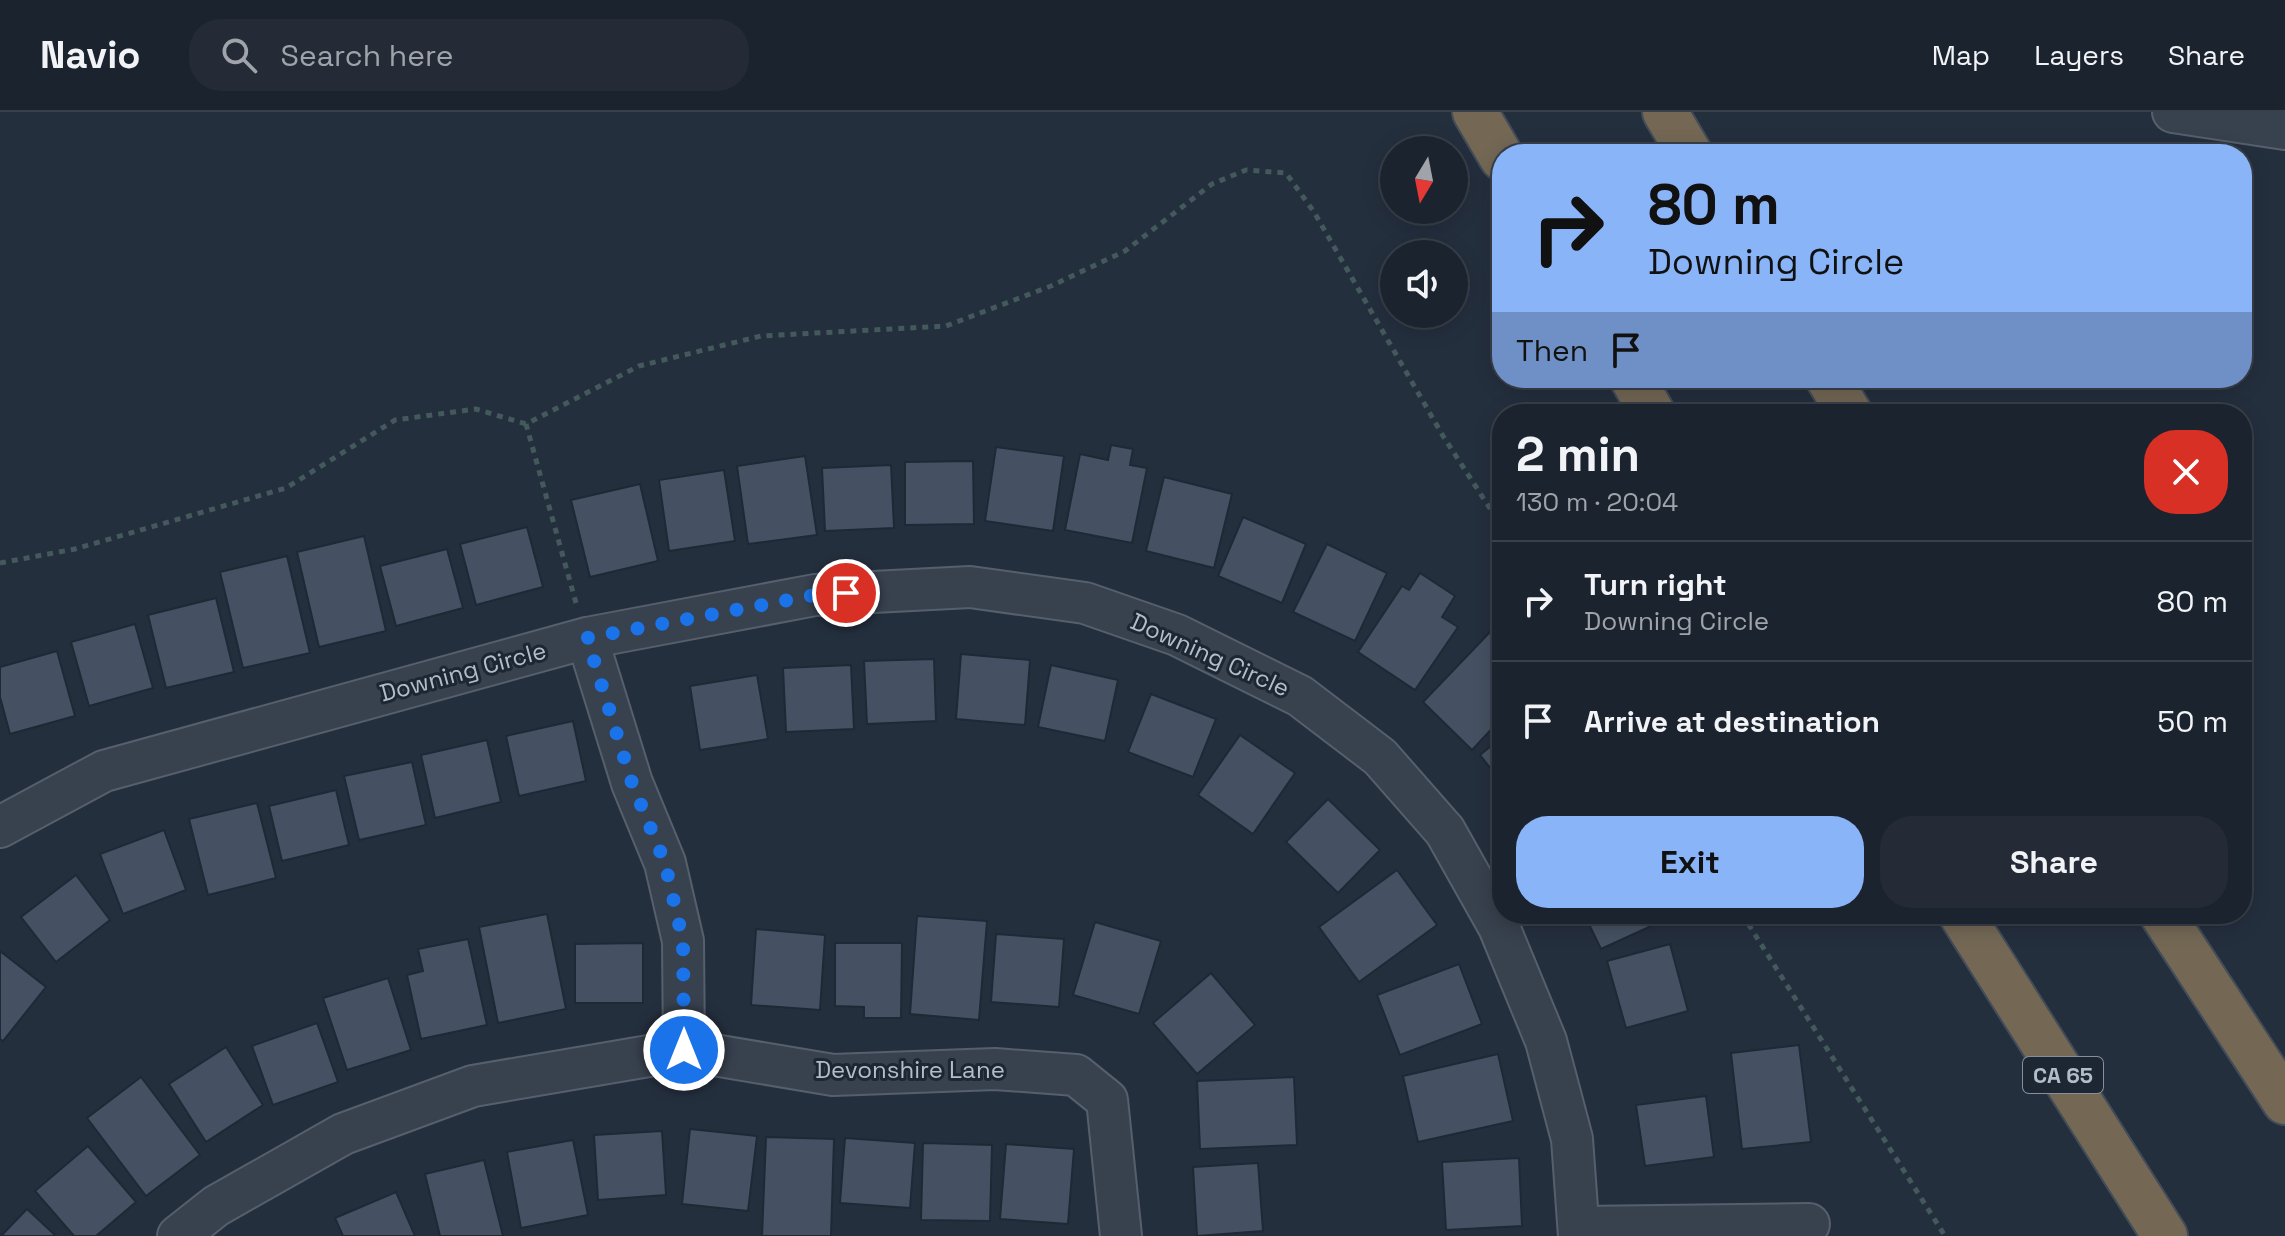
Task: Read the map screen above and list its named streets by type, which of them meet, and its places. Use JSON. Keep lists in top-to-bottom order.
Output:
{
  "streets": {
    "highway": ["CA 65"],
    "street": ["Downing Circle", "Devonshire Lane"]
  },
  "north": "bottom",
  "page": {
    "header": "Navio",
    "search": "Search here",
    "nav": ["Map", "Layers", "Share"],
    "turn": ["80 m", "Downing Circle"],
    "then": "Then",
    "heading": ["2 min", "130 m · 20:04"],
    "list": [
      {
        "name": "Turn right",
        "note": "Downing Circle",
        "value": "80 m"
      },
      {
        "name": "Arrive at destination",
        "value": "50 m"
      }
    ],
    "buttons": ["Exit", "Share"]
  }
}
